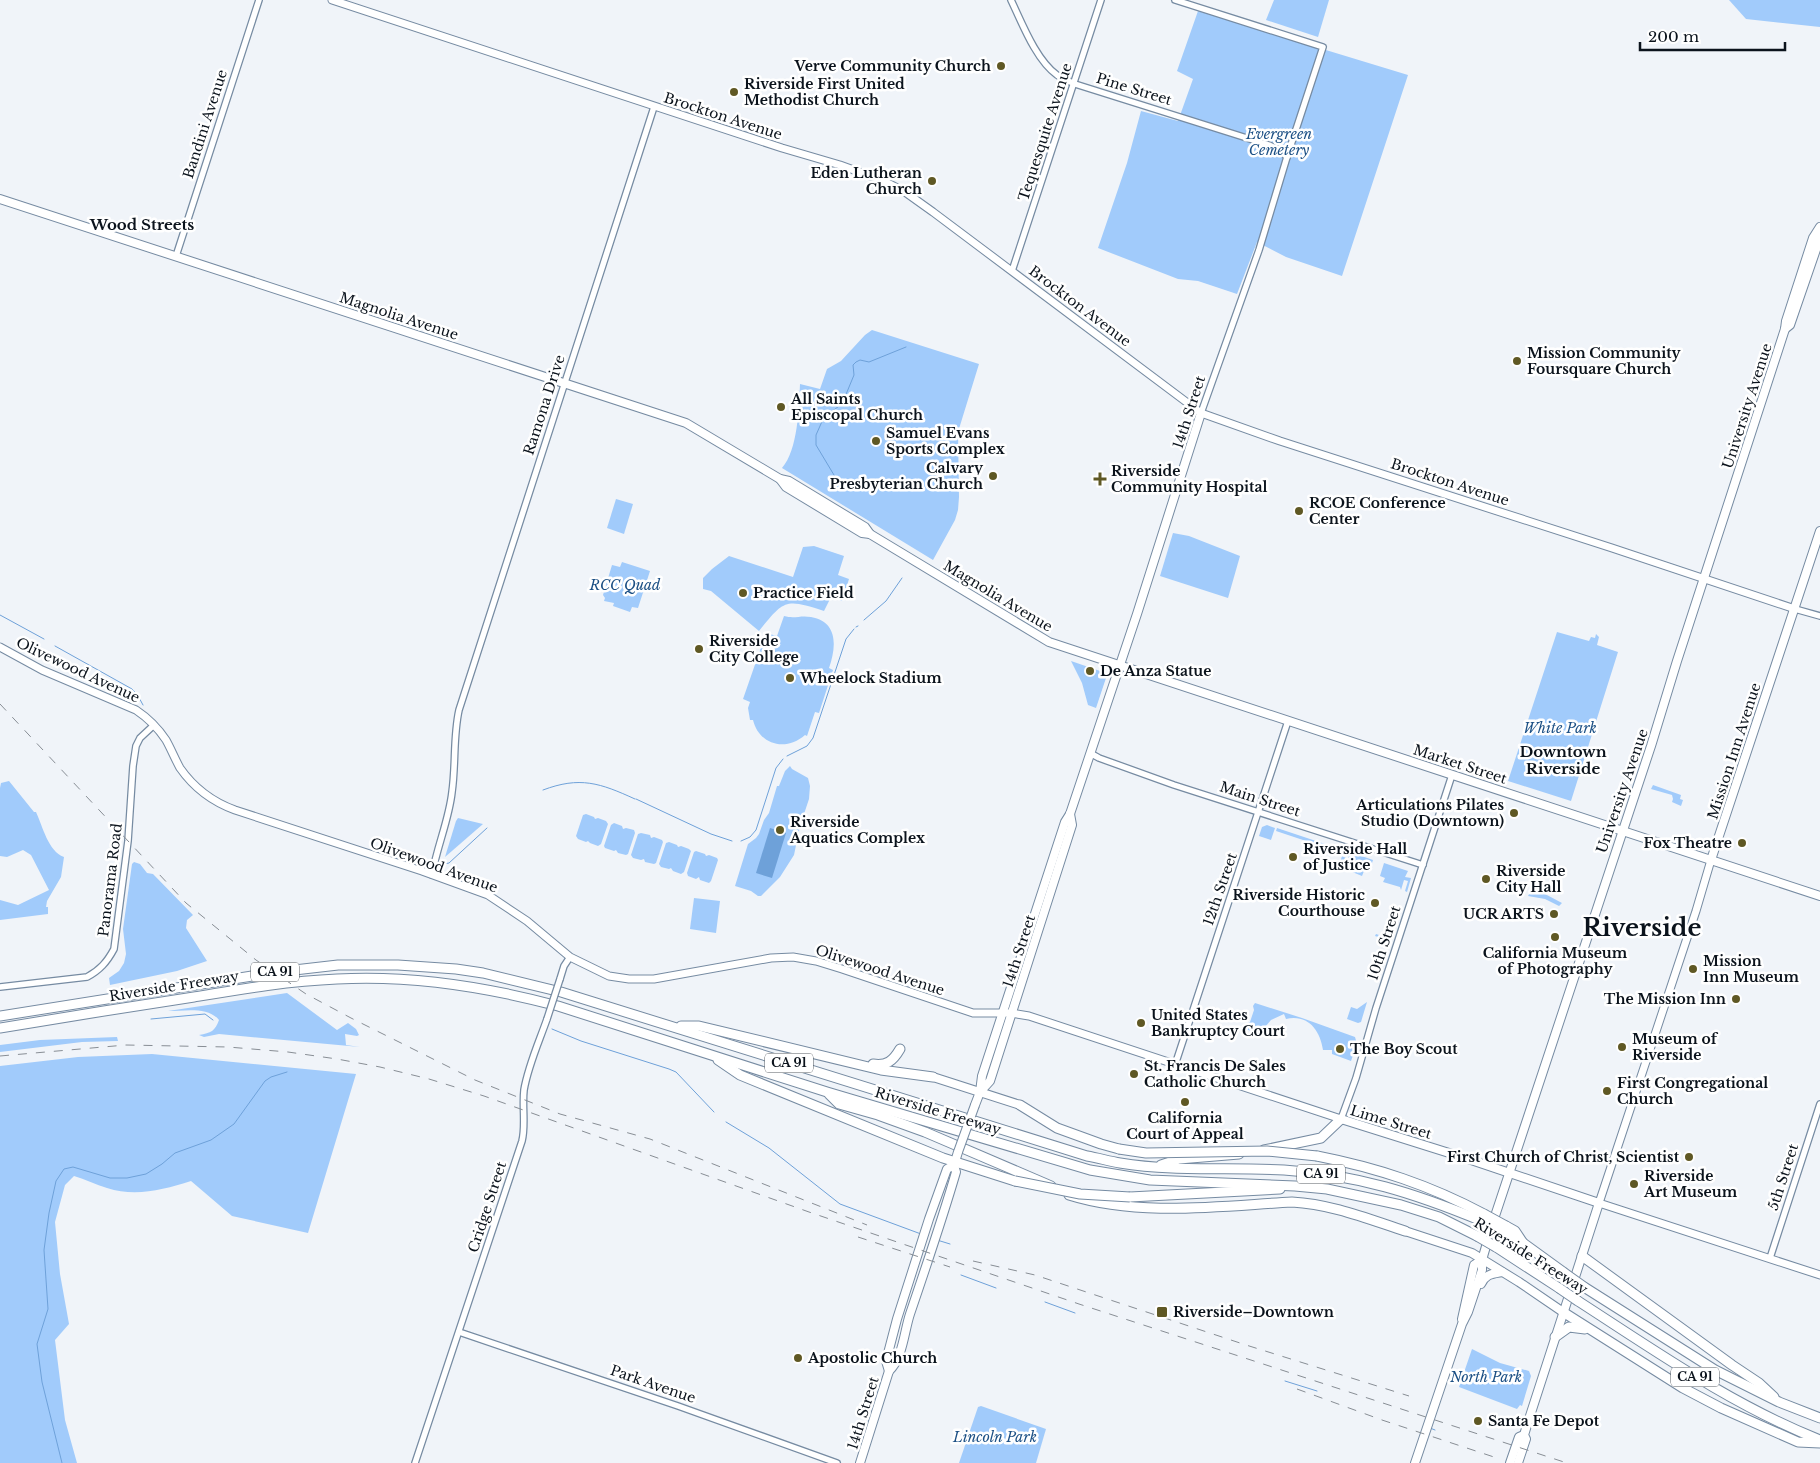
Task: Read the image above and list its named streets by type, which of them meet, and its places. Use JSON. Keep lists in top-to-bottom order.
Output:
{
  "streets": {
    "highway": ["CA 91", "Riverside Freeway"],
    "main road": [
      "Brockton Avenue",
      "Magnolia Avenue",
      "University Avenue",
      "14th Street",
      "Olivewood Avenue",
      "Mission Inn Avenue",
      "Market Street",
      "Lime Street"
    ],
    "street": [
      "Pine Street",
      "Bandini Avenue",
      "Tequesquite Avenue",
      "Ramona Drive",
      "Main Street",
      "Panorama Road",
      "12th Street",
      "10th Street",
      "5th Street",
      "Cridge Street",
      "Park Avenue"
    ]
  },
  "crossings": [
    ["Pine Street", "Tequesquite Avenue"],
    ["Pine Street", "14th Street"],
    ["Brockton Avenue", "Tequesquite Avenue"],
    ["Brockton Avenue", "Ramona Drive"],
    ["Brockton Avenue", "University Avenue"],
    ["Brockton Avenue", "14th Street"],
    ["Brockton Avenue", "Mission Inn Avenue"],
    ["Bandini Avenue", "Magnolia Avenue"],
    ["Magnolia Avenue", "Ramona Drive"],
    ["Magnolia Avenue", "14th Street"],
    ["Magnolia Avenue", "Market Street"],
    ["Ramona Drive", "Olivewood Avenue"],
    ["University Avenue", "Market Street"],
    ["University Avenue", "Lime Street"],
    ["14th Street", "Olivewood Avenue"],
    ["14th Street", "Market Street"],
    ["14th Street", "Main Street"],
    ["14th Street", "Lime Street"],
    ["Olivewood Avenue", "Panorama Road"],
    ["Olivewood Avenue", "Lime Street"],
    ["Olivewood Avenue", "Cridge Street"],
    ["Mission Inn Avenue", "Market Street"],
    ["Mission Inn Avenue", "Lime Street"],
    ["Market Street", "12th Street"],
    ["Market Street", "10th Street"],
    ["Main Street", "12th Street"],
    ["Main Street", "10th Street"],
    ["12th Street", "Lime Street"],
    ["10th Street", "Lime Street"],
    ["Lime Street", "5th Street"],
    ["Cridge Street", "Park Avenue"]
  ],
  "districts": ["Wood Streets", "Downtown Riverside", "Riverside"],
  "parks": [
    "Evergreen Cemetery",
    "RCC Quad",
    "White Park",
    "North Park",
    "Lincoln Park"
  ],
  "places": {
    "other": [
      "Verve Community Church",
      "Riverside First United Methodist Church",
      "Eden Lutheran Church",
      "Mission Community Foursquare Church",
      "All Saints Episcopal Church",
      "Samuel Evans Sports Complex",
      "Calvary Presbyterian Church",
      "RCOE Conference Center",
      "Practice Field",
      "Riverside City College",
      "De Anza Statue",
      "Wheelock Stadium",
      "Articulations Pilates Studio (Downtown)",
      "Riverside Aquatics Complex",
      "Fox Theatre",
      "Riverside Hall of Justice",
      "Riverside City Hall",
      "Riverside Historic Courthouse",
      "UCR ARTS",
      "California Museum of Photography",
      "Mission Inn Museum",
      "The Mission Inn",
      "United States Bankruptcy Court",
      "Museum of Riverside",
      "The Boy Scout",
      "St. Francis De Sales Catholic Church",
      "First Congregational Church",
      "California Court of Appeal",
      "First Church of Christ, Scientist",
      "Riverside Art Museum",
      "Apostolic Church",
      "Santa Fe Depot"
    ],
    "health": ["Riverside Community Hospital"],
    "transit": ["Riverside–Downtown"]
  },
  "scale_bar": "200 m"
}
